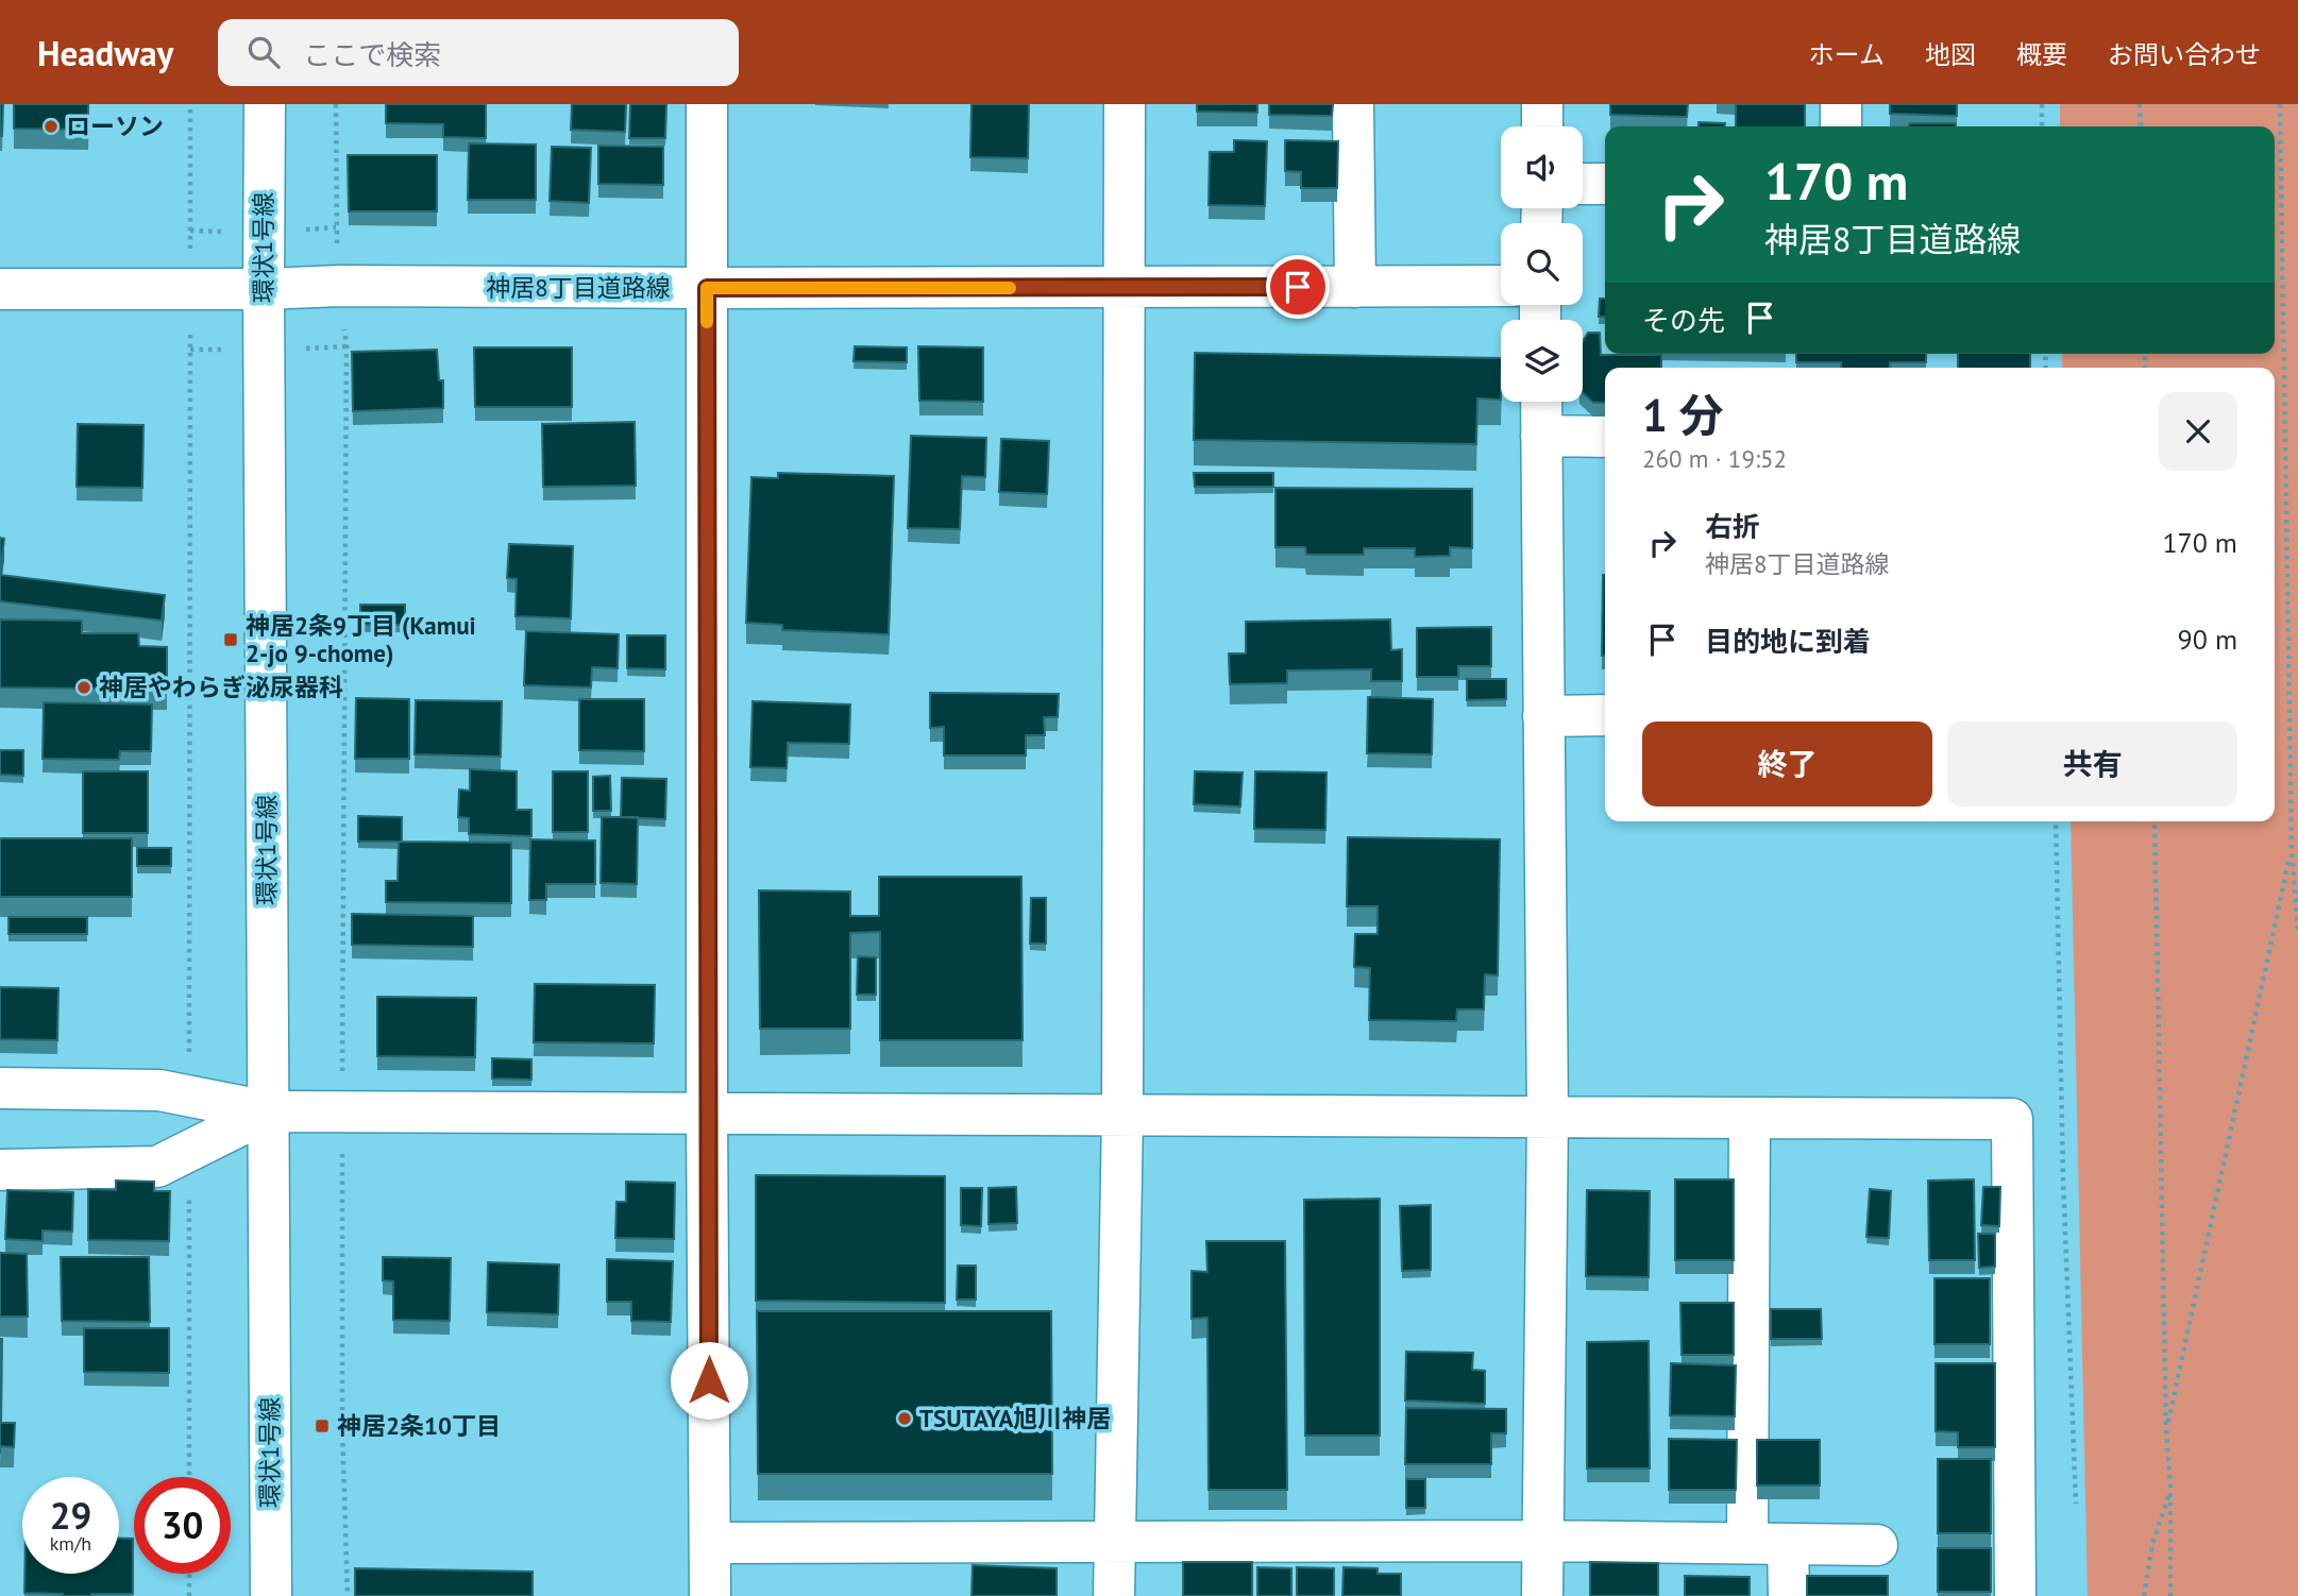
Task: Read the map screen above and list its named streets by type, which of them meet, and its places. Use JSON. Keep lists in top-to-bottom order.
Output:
{
  "streets": {
    "street": ["環状1号線", "神居8丁目道路線"]
  },
  "crossings": [
    ["環状1号線", "神居8丁目道路線"]
  ],
  "places": {
    "other": ["ローソン", "神居やわらぎ泌尿器科", "TSUTAYA旭川神居"],
    "transit": ["神居2条9丁目 (Kamui 2-jo 9-chome)", "神居2条10丁目"]
  },
  "page": {
    "header": "Headway",
    "search": "ここで検索",
    "nav": [
      "ホーム",
      "地図",
      "概要",
      "お問い合わせ"
    ],
    "turn": ["170 m", "神居8丁目道路線"],
    "then": "その先",
    "heading": ["1 分", "260 m · 19:52"],
    "list": [
      {
        "name": "右折",
        "note": "神居8丁目道路線",
        "value": "170 m"
      },
      {
        "name": "目的地に到着",
        "value": "90 m"
      }
    ],
    "buttons": ["終了", "共有"],
    "speed": "29 km/h",
    "limit": "30"
  }
}
